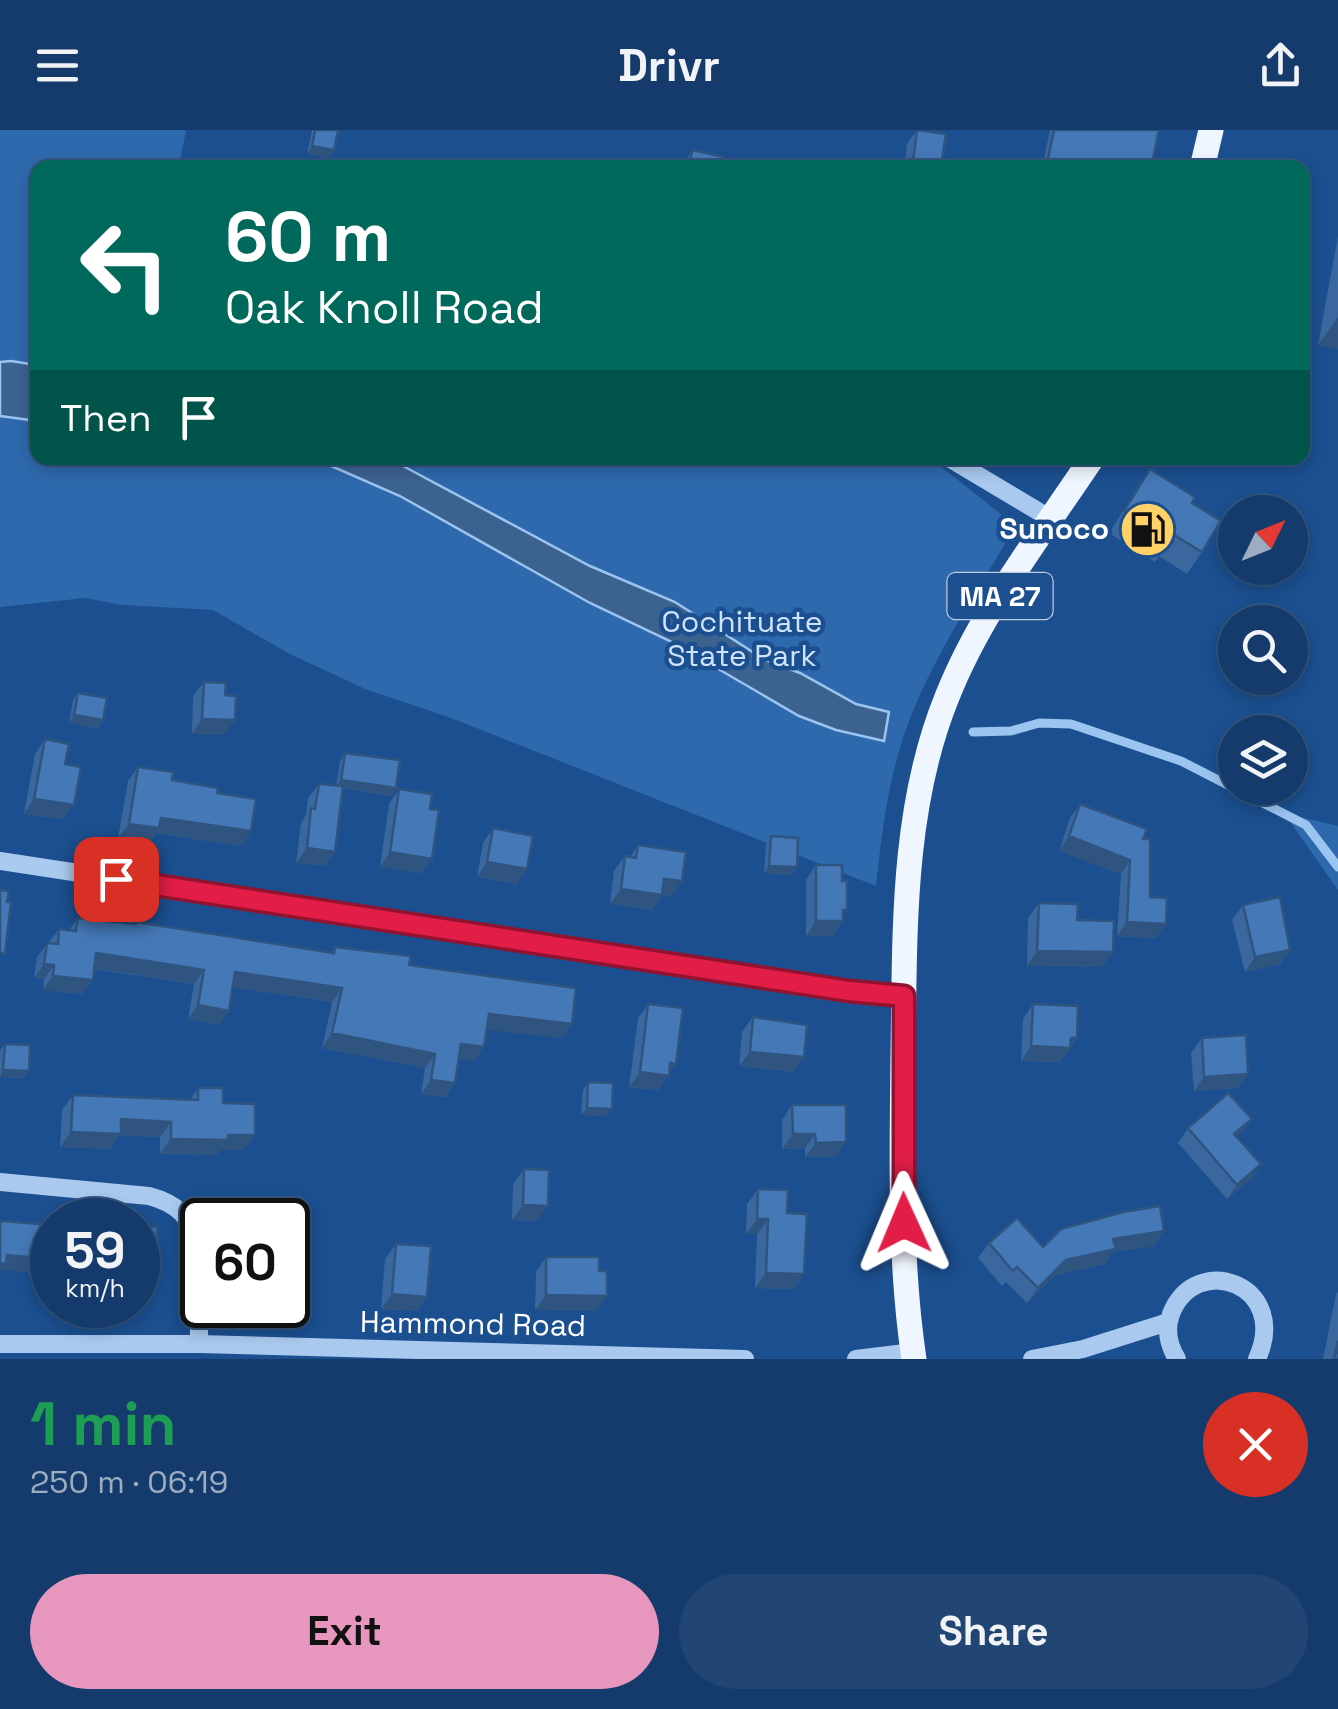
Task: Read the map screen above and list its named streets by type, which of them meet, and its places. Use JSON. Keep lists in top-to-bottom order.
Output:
{
  "streets": {
    "main road": ["MA 27"],
    "street": ["Hammond Road"]
  },
  "parks": ["Cochituate State Park"],
  "places": {
    "fuel station": ["Sunoco"]
  },
  "north": "top right",
  "page": {
    "header": "Drivr",
    "turn": ["60 m", "Oak Knoll Road"],
    "then": "Then",
    "speed": "59 km/h",
    "limit": "60",
    "heading": ["1 min", "250 m · 06:19"],
    "buttons": ["Exit", "Share"]
  }
}
